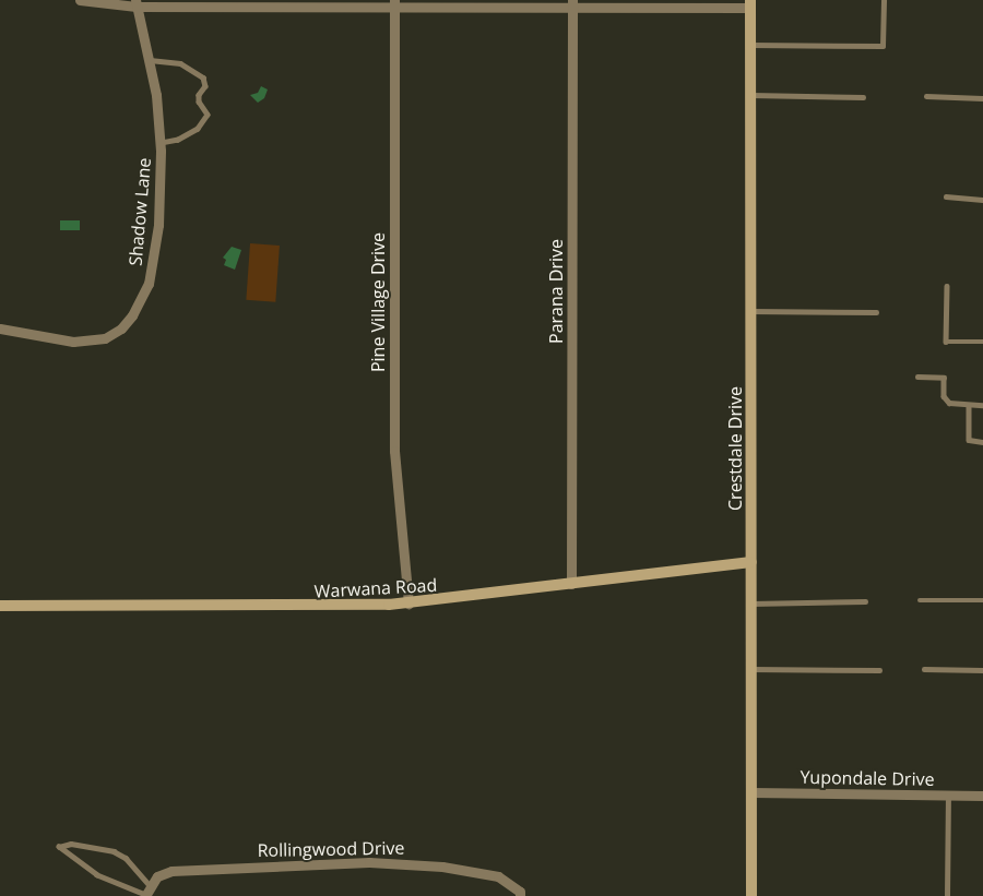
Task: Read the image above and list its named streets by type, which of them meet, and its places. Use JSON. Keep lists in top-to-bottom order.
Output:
{
  "streets": {
    "street": [
      "Shadow Lane",
      "Parana Drive",
      "Pine Village Drive",
      "Crestdale Drive",
      "Warwana Road",
      "Yupondale Drive",
      "Rollingwood Drive"
    ]
  },
  "crossings": [
    ["Parana Drive", "Warwana Road"],
    ["Pine Village Drive", "Warwana Road"],
    ["Crestdale Drive", "Warwana Road"],
    ["Crestdale Drive", "Yupondale Drive"]
  ]
}
